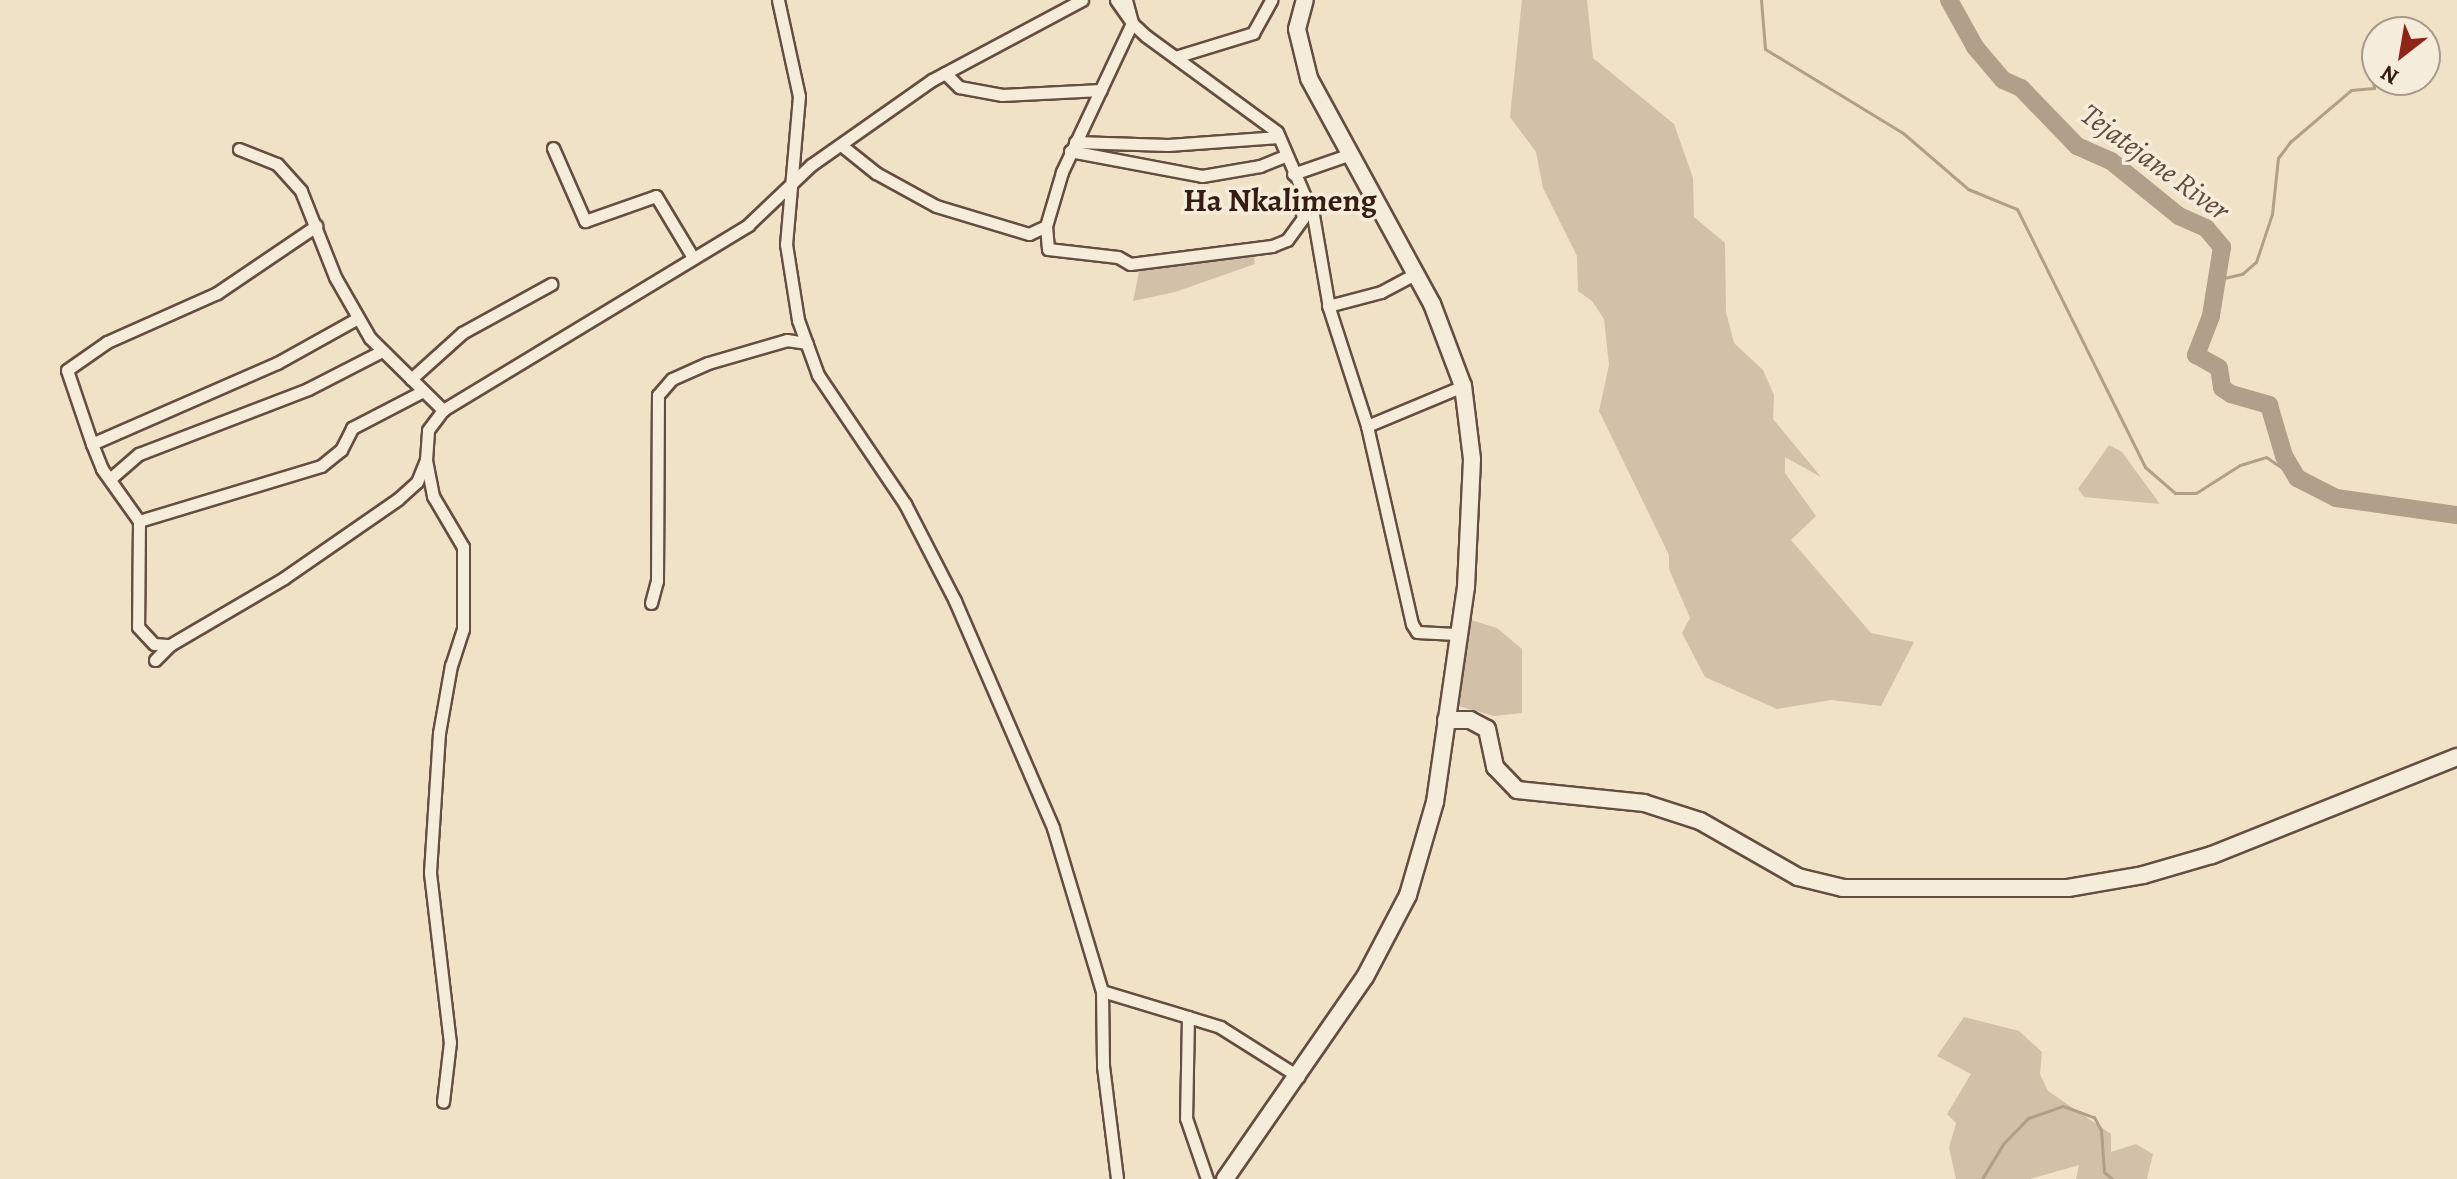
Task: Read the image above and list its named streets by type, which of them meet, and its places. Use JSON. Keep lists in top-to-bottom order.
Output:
{
  "districts": ["Ha Nkalimeng"],
  "water": ["Tejatejane River"],
  "north": "bottom left"
}
